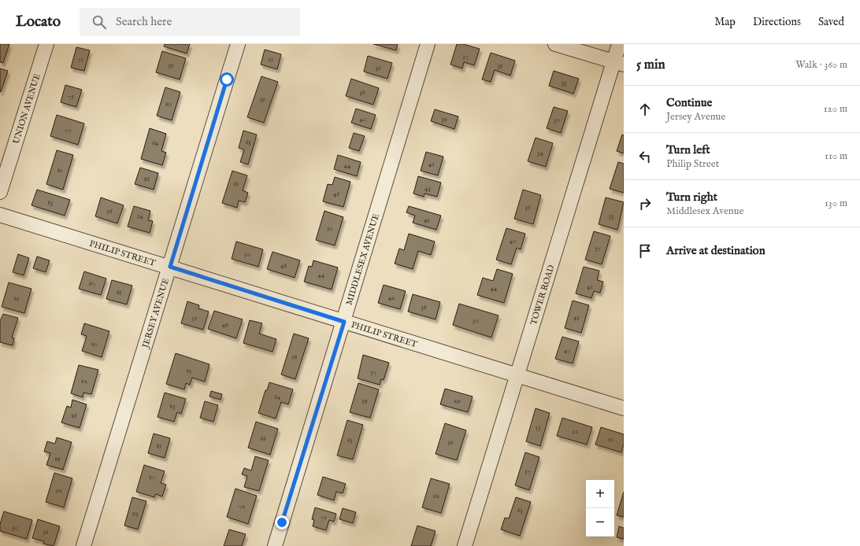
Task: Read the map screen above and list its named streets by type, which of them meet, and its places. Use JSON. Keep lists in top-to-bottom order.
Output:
{
  "streets": {
    "street": [
      "UNION AVENUE",
      "PHILIP STREET",
      "MIDDLESEX AVENUE",
      "TOWER ROAD",
      "JERSEY AVENUE"
    ]
  },
  "crossings": [
    ["PHILIP STREET", "MIDDLESEX AVENUE"],
    ["PHILIP STREET", "TOWER ROAD"],
    ["PHILIP STREET", "JERSEY AVENUE"]
  ],
  "house_numbers": [
    "37",
    "71",
    "55",
    "58",
    "35",
    "36",
    "33",
    "38",
    "75",
    "59",
    "60",
    "40",
    "39",
    "30",
    "77",
    "63",
    "64",
    "34",
    "41",
    "44",
    "81",
    "66",
    "65",
    "43",
    "46",
    "83",
    "36",
    "56",
    "54",
    "33",
    "45",
    "50",
    "40",
    "37",
    "50",
    "48",
    "44",
    "67",
    "41",
    "44",
    "65",
    "42",
    "89",
    "38",
    "45",
    "51",
    "30",
    "49",
    "80",
    "47",
    "58",
    "81",
    "57",
    "82",
    "64",
    "59",
    "29",
    "83",
    "86",
    "53",
    "21",
    "66",
    "19",
    "63",
    "58",
    "85",
    "88",
    "57",
    "87",
    "92",
    "62",
    "72",
    "63",
    "93",
    "71",
    "60",
    "58"
  ],
  "page": {
    "header": "Locato",
    "search": "Search here",
    "nav": ["Map", "Directions", "Saved"],
    "heading": ["5 min", "Walk · 360 m"],
    "list": [
      ["Continue", "Jersey Avenue", "120 m"],
      ["Turn left", "Philip Street", "110 m"],
      ["Turn right", "Middlesex Avenue", "130 m"],
      "Arrive at destination"
    ],
    "map_buttons": ["+", "−"]
  }
}
